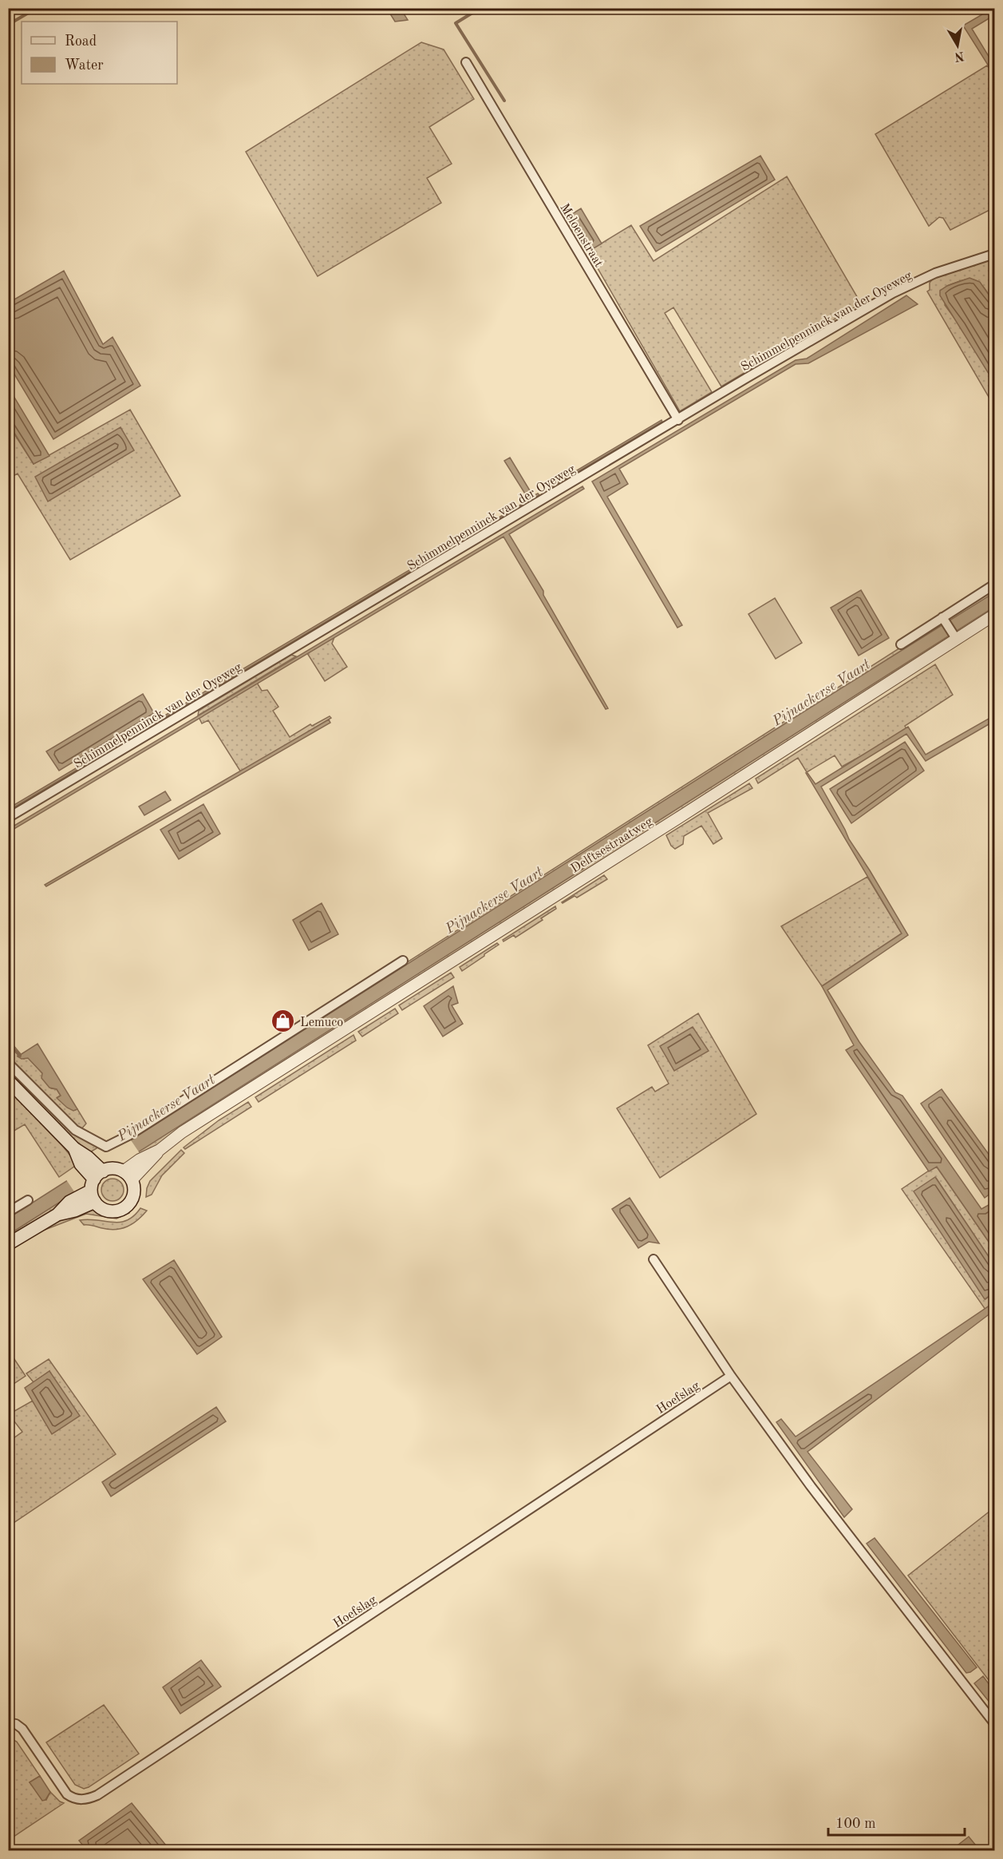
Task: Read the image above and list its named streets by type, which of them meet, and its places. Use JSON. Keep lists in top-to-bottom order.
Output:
{
  "streets": {
    "street": [
      "Meloenstraat",
      "Schimmelpenninck van der Oyeweg",
      "Delftsestraatweg",
      "Hoefslag"
    ]
  },
  "crossings": [
    ["Meloenstraat", "Schimmelpenninck van der Oyeweg"]
  ],
  "water": ["Pijnackerse Vaart"],
  "places": {
    "shop": ["Lemuco"]
  },
  "legend": ["Road", "Water"],
  "scale_bar": "100 m",
  "north": "bottom"
}
